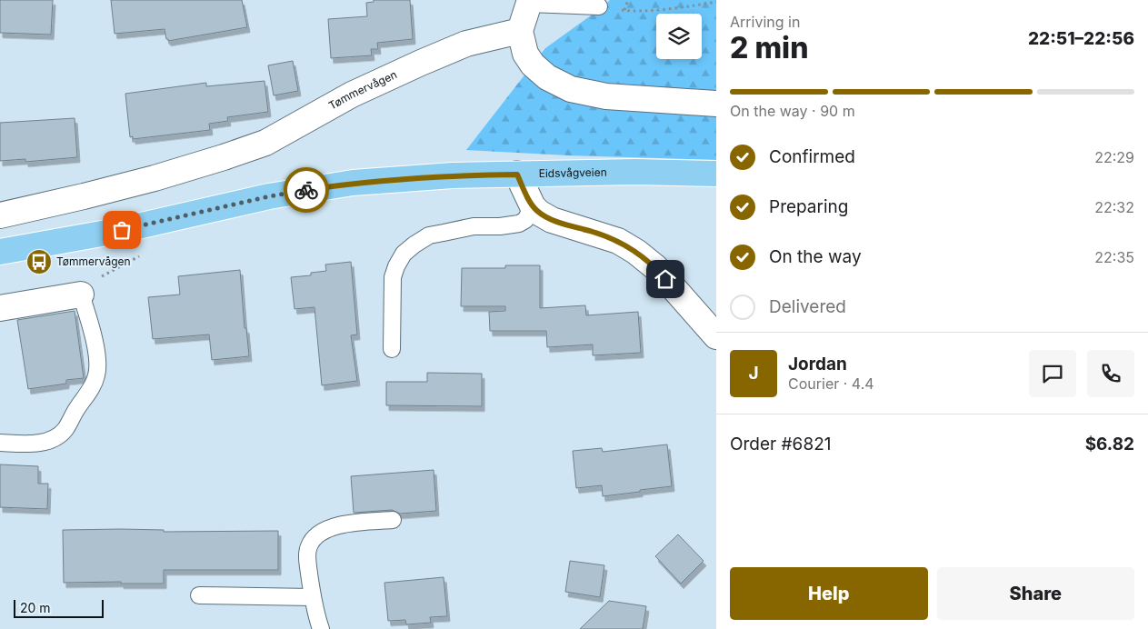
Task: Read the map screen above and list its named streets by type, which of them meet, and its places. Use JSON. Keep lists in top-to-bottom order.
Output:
{
  "streets": {
    "main road": ["Eidsvågveien"],
    "street": ["Tømmervågen"]
  },
  "places": {
    "bus stop": ["Tømmervågen"]
  },
  "scale_bar": "20 m",
  "page": {
    "heading": ["2 min", "Arriving in", "22:51–22:56"],
    "panel": [
      "Jordan",
      "Courier · 4.4",
      "Order #6821",
      "$6.82"
    ],
    "bar": "On the way · 90 m",
    "list": [
      ["Confirmed", "22:29"],
      ["Preparing", "22:32"],
      ["On the way", "22:35"],
      "Delivered"
    ],
    "round": "J",
    "buttons": ["Help", "Share"],
    "scale": "20 m"
  }
}
